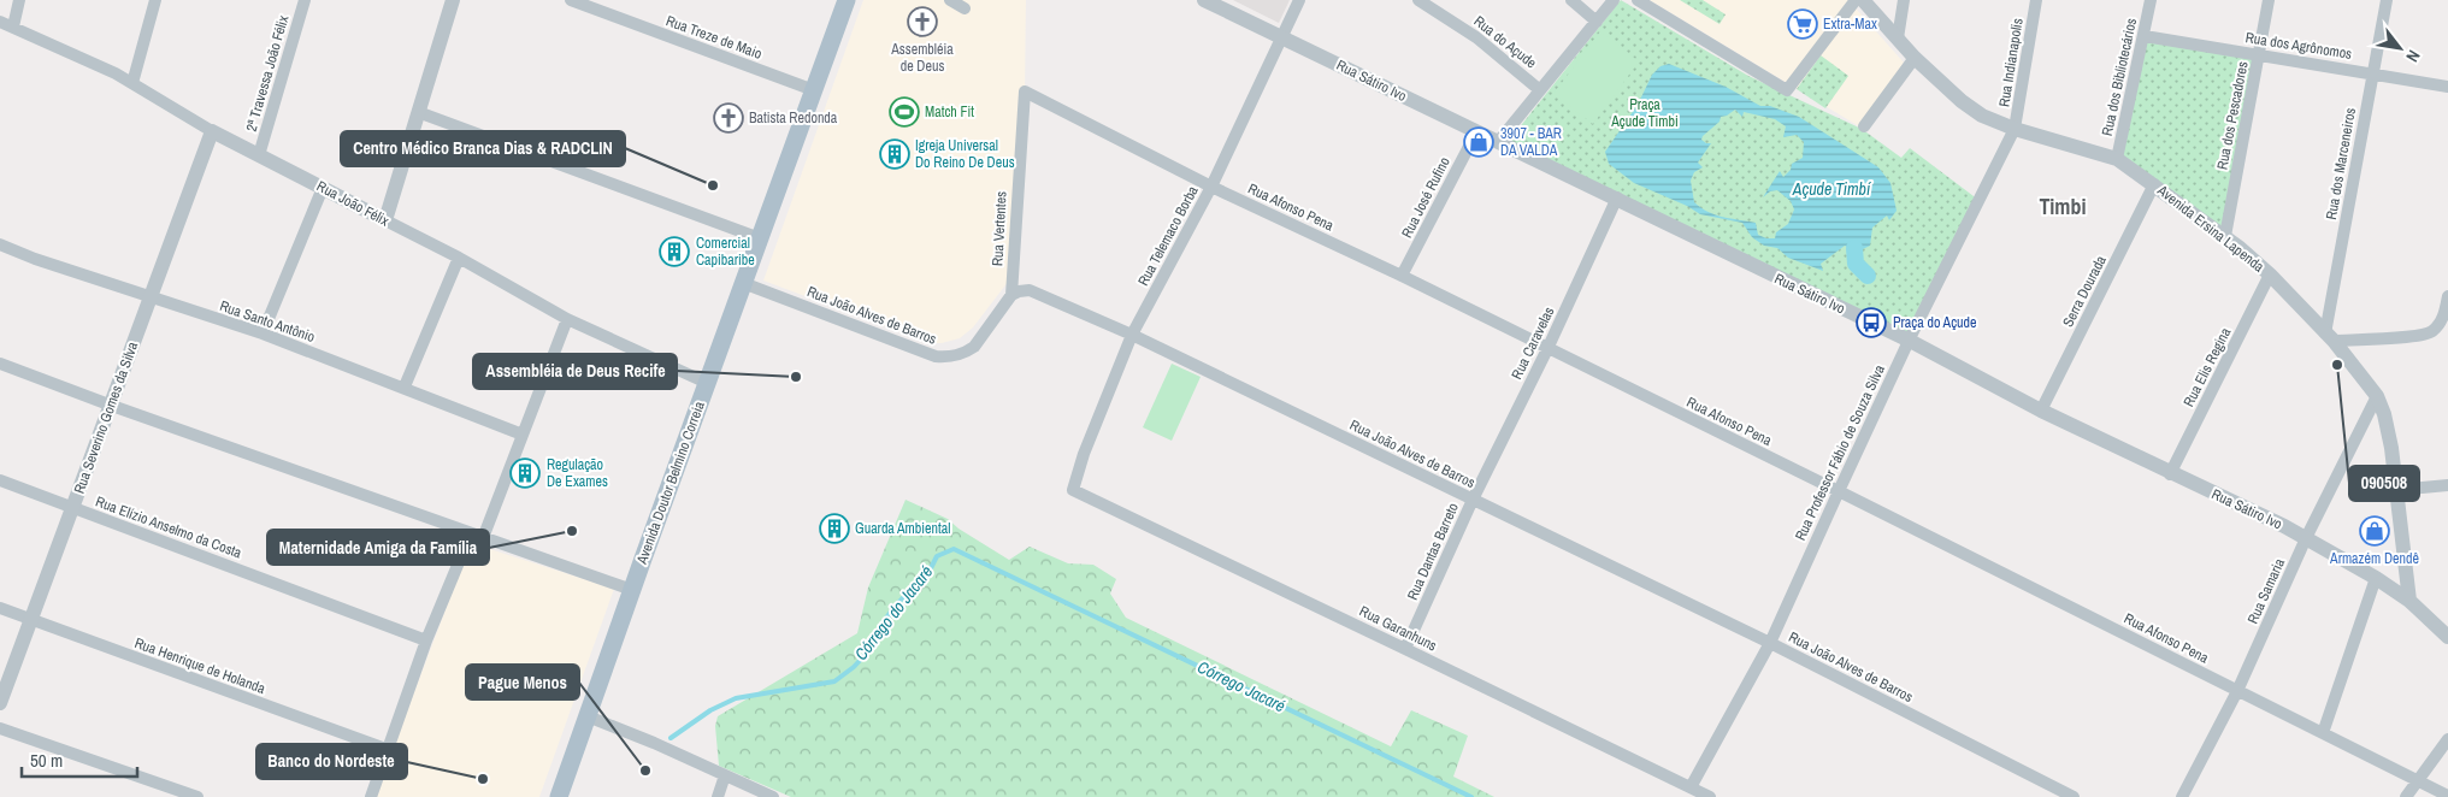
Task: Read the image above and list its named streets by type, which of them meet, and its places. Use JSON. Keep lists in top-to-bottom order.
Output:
{
  "streets": {
    "main road": ["Avenida Doutor Belmino Correia"],
    "street": [
      "Rua Treze de Maio",
      "Rua do Açude",
      "Rua dos Agrônomos",
      "Rua Indianapolis",
      "2ª Travessa João Félix",
      "Rua dos Bibliotecários",
      "Rua Sátiro Ivo",
      "Rua dos Pescadores",
      "Rua dos Marceneiros",
      "Rua José Rufino",
      "Rua João Félix",
      "Rua Afonso Pena",
      "Rua Vertentes",
      "Avenida Ersina Lapenda",
      "Rua Telemaco Borba",
      "Serra Dourada",
      "Rua João Alves de Barros",
      "Rua Santo Antônio",
      "Rua Caravelas",
      "Rua Elis Regina",
      "Rua Severino Gomes da Silva",
      "Rua Professor Fábio de Souza Silva",
      "Rua Elízio Anselmo da Costa",
      "Rua Dantas Barreto",
      "Rua Samaria",
      "Rua Garanhuns",
      "Rua Henrique de Holanda"
    ]
  },
  "crossings": [
    ["Rua Treze de Maio", "Avenida Doutor Belmino Correia"],
    ["Rua dos Agrônomos", "Rua dos Bibliotecários"],
    ["Rua dos Agrônomos", "Rua dos Pescadores"],
    ["Rua dos Agrônomos", "Rua dos Marceneiros"],
    ["Rua Indianapolis", "Avenida Ersina Lapenda"],
    ["Rua Indianapolis", "Rua Professor Fábio de Souza Silva"],
    ["2ª Travessa João Félix", "Rua João Félix"],
    ["Rua dos Bibliotecários", "Avenida Ersina Lapenda"],
    ["Rua Sátiro Ivo", "Rua José Rufino"],
    ["Rua Sátiro Ivo", "Avenida Ersina Lapenda"],
    ["Rua Sátiro Ivo", "Rua Telemaco Borba"],
    ["Rua Sátiro Ivo", "Serra Dourada"],
    ["Rua Sátiro Ivo", "Rua Caravelas"],
    ["Rua Sátiro Ivo", "Rua Elis Regina"],
    ["Rua Sátiro Ivo", "Rua Professor Fábio de Souza Silva"],
    ["Rua Sátiro Ivo", "Rua Samaria"],
    ["Rua dos Pescadores", "Avenida Ersina Lapenda"],
    ["Rua dos Marceneiros", "Avenida Ersina Lapenda"],
    ["Rua José Rufino", "Rua Afonso Pena"],
    ["Rua João Félix", "Rua Severino Gomes da Silva"],
    ["Rua João Félix", "Avenida Doutor Belmino Correia"],
    ["Rua Afonso Pena", "Rua Vertentes"],
    ["Rua Afonso Pena", "Rua Telemaco Borba"],
    ["Rua Afonso Pena", "Rua Caravelas"],
    ["Rua Afonso Pena", "Rua Professor Fábio de Souza Silva"],
    ["Rua Afonso Pena", "Rua Samaria"],
    ["Rua Vertentes", "Rua João Alves de Barros"],
    ["Avenida Ersina Lapenda", "Serra Dourada"],
    ["Avenida Ersina Lapenda", "Rua Elis Regina"],
    ["Avenida Ersina Lapenda", "Rua Professor Fábio de Souza Silva"],
    ["Avenida Ersina Lapenda", "Rua Samaria"],
    ["Rua Telemaco Borba", "Rua João Alves de Barros"],
    ["Rua Telemaco Borba", "Rua Garanhuns"],
    ["Rua João Alves de Barros", "Rua Caravelas"],
    ["Rua João Alves de Barros", "Rua Professor Fábio de Souza Silva"],
    ["Rua João Alves de Barros", "Avenida Doutor Belmino Correia"],
    ["Rua João Alves de Barros", "Rua Dantas Barreto"],
    ["Rua Santo Antônio", "Rua Severino Gomes da Silva"],
    ["Rua Caravelas", "Rua Dantas Barreto"],
    ["Rua Severino Gomes da Silva", "Rua Elízio Anselmo da Costa"],
    ["Rua Severino Gomes da Silva", "Rua Henrique de Holanda"],
    ["Rua Professor Fábio de Souza Silva", "Rua Garanhuns"],
    ["Rua Dantas Barreto", "Rua Garanhuns"]
  ],
  "districts": ["Timbi"],
  "water": ["Açude Timbí", "Córrego do Jacaré", "Córrego Jacaré"],
  "parks": ["Praça Açude Timbi"],
  "places": {
    "church": ["Assembléia de Deus", "Batista Redonda"],
    "supermarket": ["Extra-Max"],
    "sports": ["Match Fit"],
    "shop": ["3907 - BAR DA VALDA", "Armazém Dendê"],
    "building": [
      "Igreja Universal Do Reino De Deus",
      "Comercial Capibaribe",
      "Regulação De Exames",
      "Guarda Ambiental"
    ],
    "other": [
      "Centro Médico Branca Dias & RADCLIN",
      "090508",
      "Assembléia de Deus Recife",
      "Maternidade Amiga da Família",
      "Pague Menos",
      "Banco do Nordeste"
    ],
    "bus stop": ["Praça do Açude"]
  },
  "scale_bar": "50 m",
  "north": "bottom right"
}
